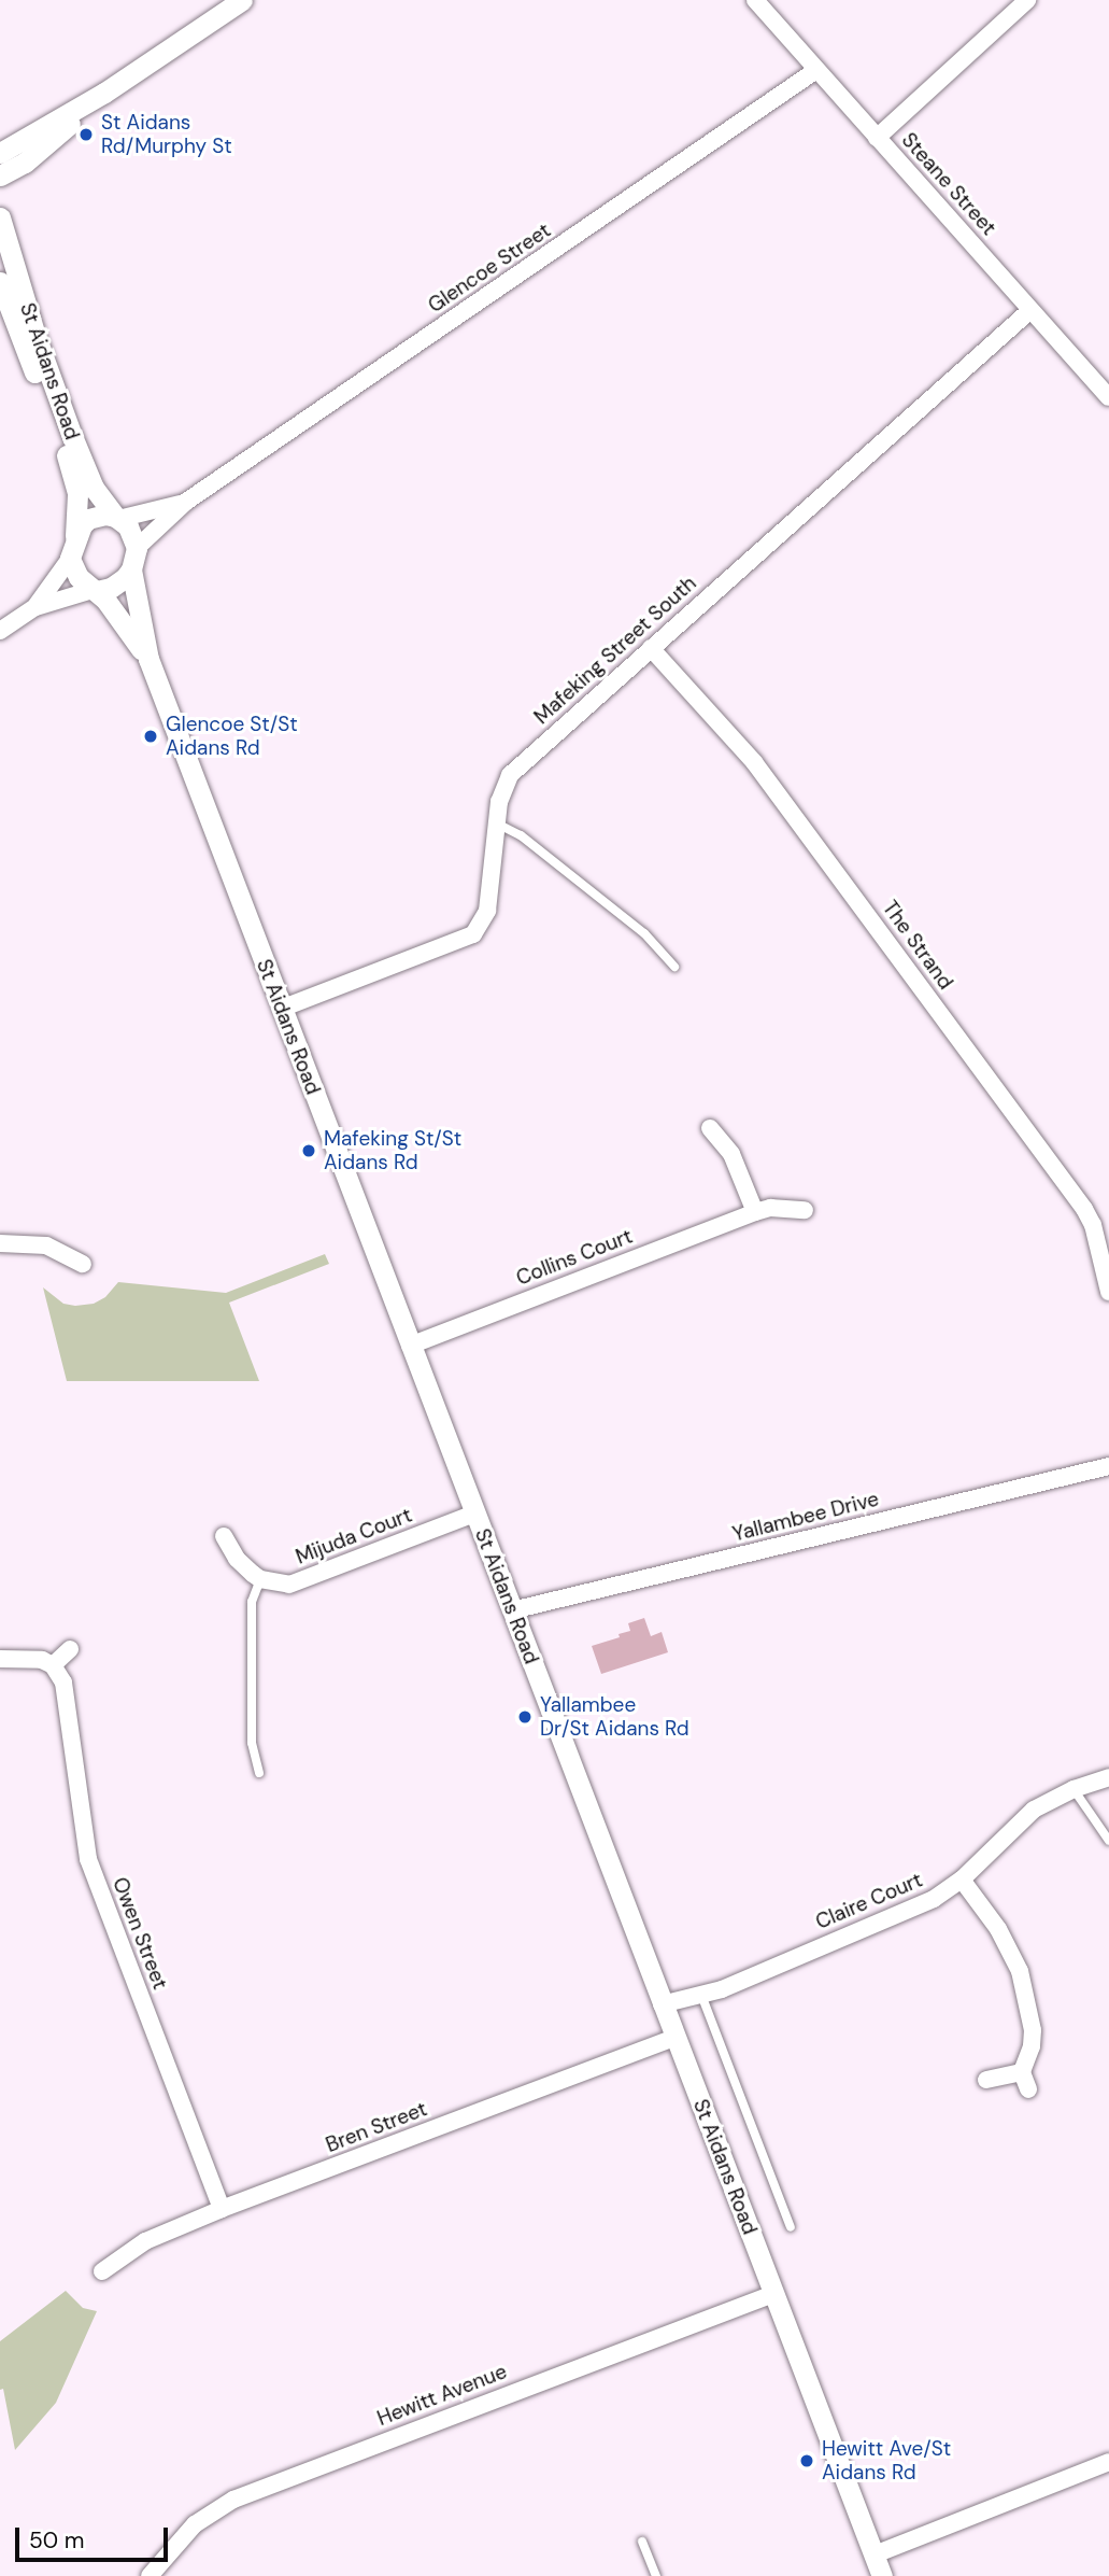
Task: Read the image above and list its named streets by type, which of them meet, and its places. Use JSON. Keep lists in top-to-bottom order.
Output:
{
  "streets": {
    "street": [
      "Steane Street",
      "Glencoe Street",
      "St Aidans Road",
      "Mafeking Street South",
      "The Strand",
      "Collins Court",
      "Yallambee Drive",
      "Mijuda Court",
      "Claire Court",
      "Owen Street",
      "Bren Street",
      "Hewitt Avenue"
    ]
  },
  "crossings": [
    ["Steane Street", "Glencoe Street"],
    ["Steane Street", "Mafeking Street South"],
    ["Glencoe Street", "St Aidans Road"],
    ["St Aidans Road", "Mafeking Street South"],
    ["St Aidans Road", "Collins Court"],
    ["St Aidans Road", "Yallambee Drive"],
    ["St Aidans Road", "Mijuda Court"],
    ["St Aidans Road", "Claire Court"],
    ["St Aidans Road", "Bren Street"],
    ["St Aidans Road", "Hewitt Avenue"],
    ["Mafeking Street South", "The Strand"],
    ["Owen Street", "Bren Street"]
  ],
  "places": [
    "St Aidans Rd/Murphy St",
    "Glencoe St/St Aidans Rd",
    "Mafeking St/St Aidans Rd",
    "Yallambee Dr/St Aidans Rd",
    "Hewitt Ave/St Aidans Rd"
  ],
  "scale_bar": "50 m"
}
